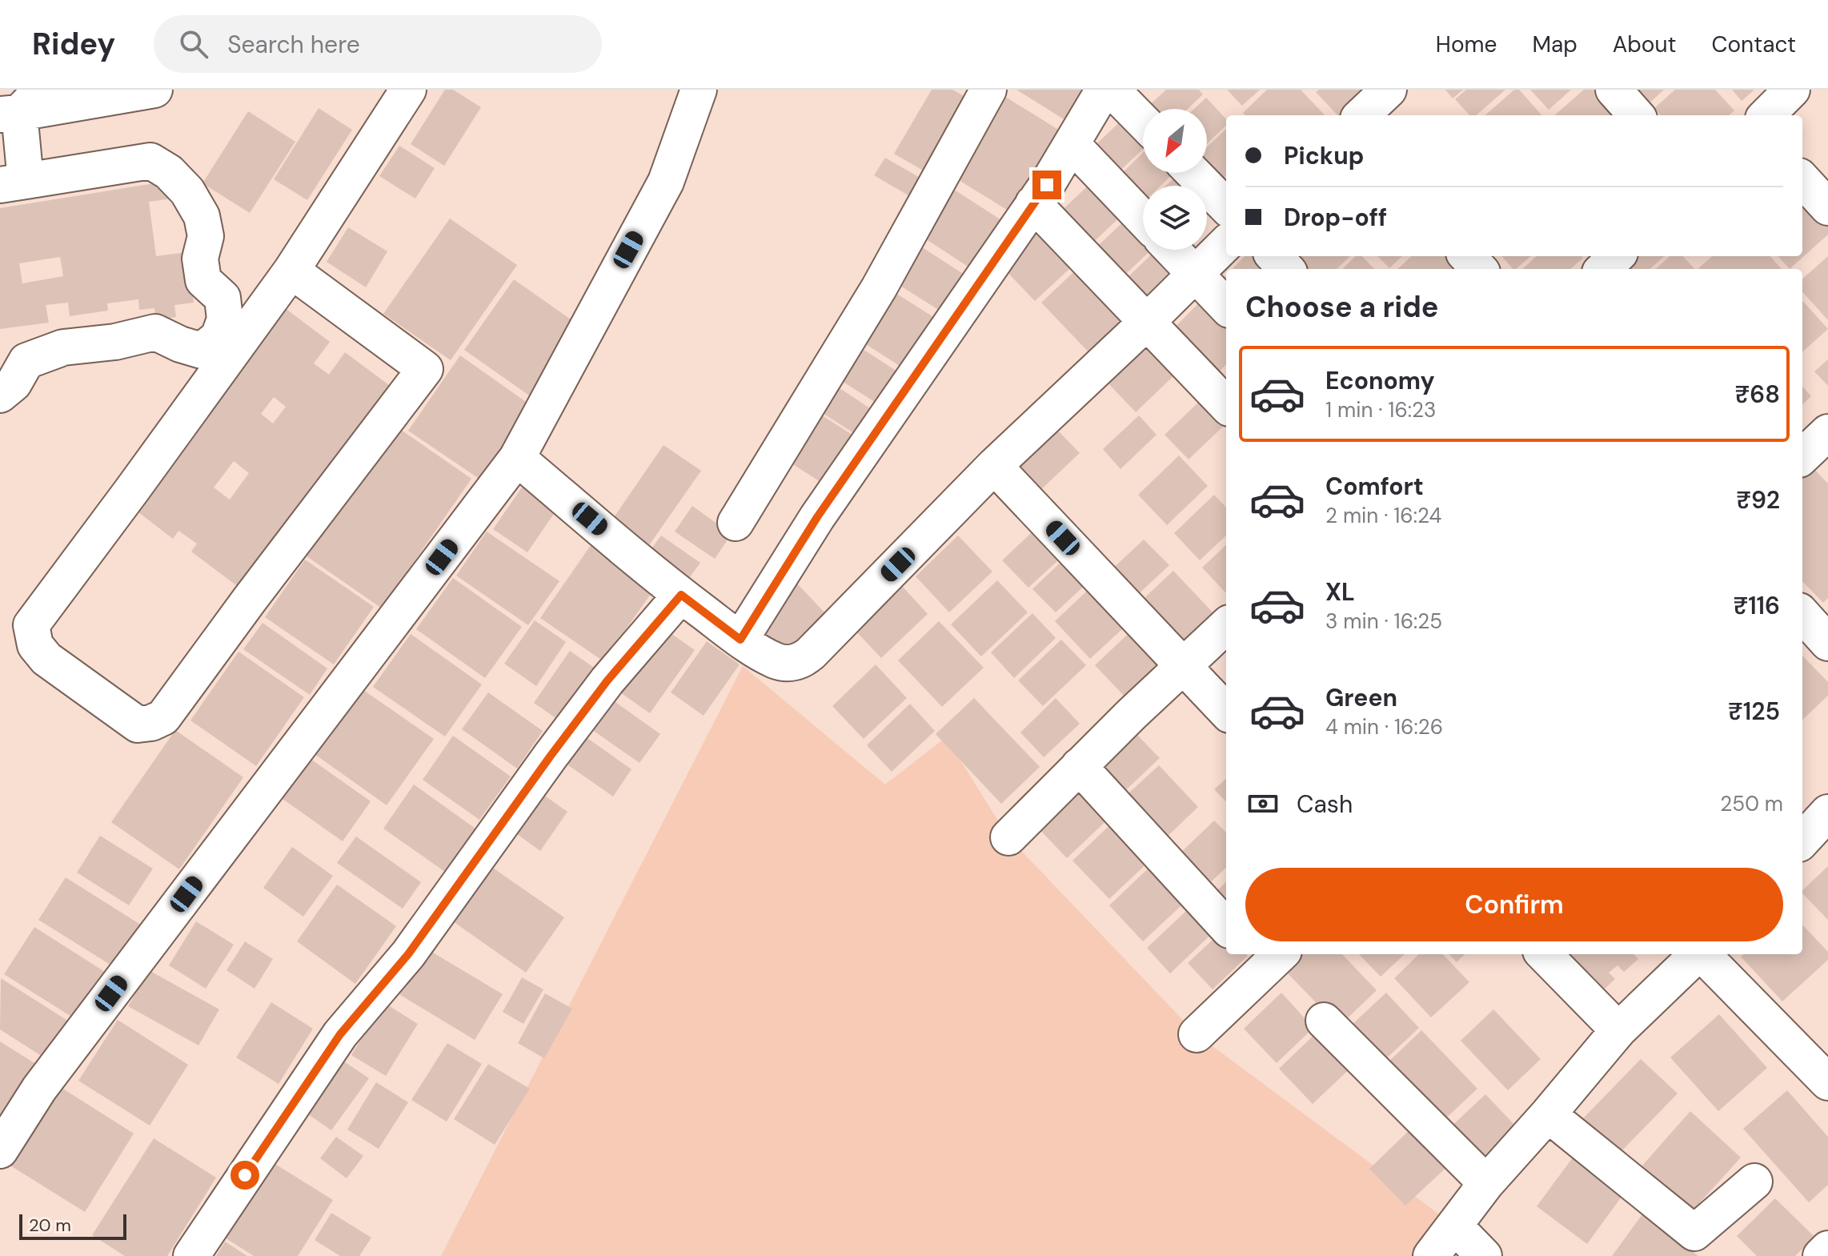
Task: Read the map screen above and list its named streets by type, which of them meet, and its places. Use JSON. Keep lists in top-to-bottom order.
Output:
{
  "scale_bar": "20 m",
  "north": "bottom left",
  "page": {
    "header": "Ridey",
    "search": "Search here",
    "nav": [
      "Home",
      "Map",
      "About",
      "Contact"
    ],
    "banner": ["Pickup", "Drop-off"],
    "heading": "Choose a ride",
    "list": [
      {
        "name": "Economy",
        "note": "1 min · 16:23",
        "value": "₹68"
      },
      {
        "name": "Comfort",
        "note": "2 min · 16:24",
        "value": "₹92"
      },
      {
        "name": "XL",
        "note": "3 min · 16:25",
        "value": "₹116"
      },
      {
        "name": "Green",
        "note": "4 min · 16:26",
        "value": "₹125"
      }
    ],
    "pay": ["Cash", "250 m"],
    "buttons": "Confirm",
    "scale": "20 m"
  }
}
